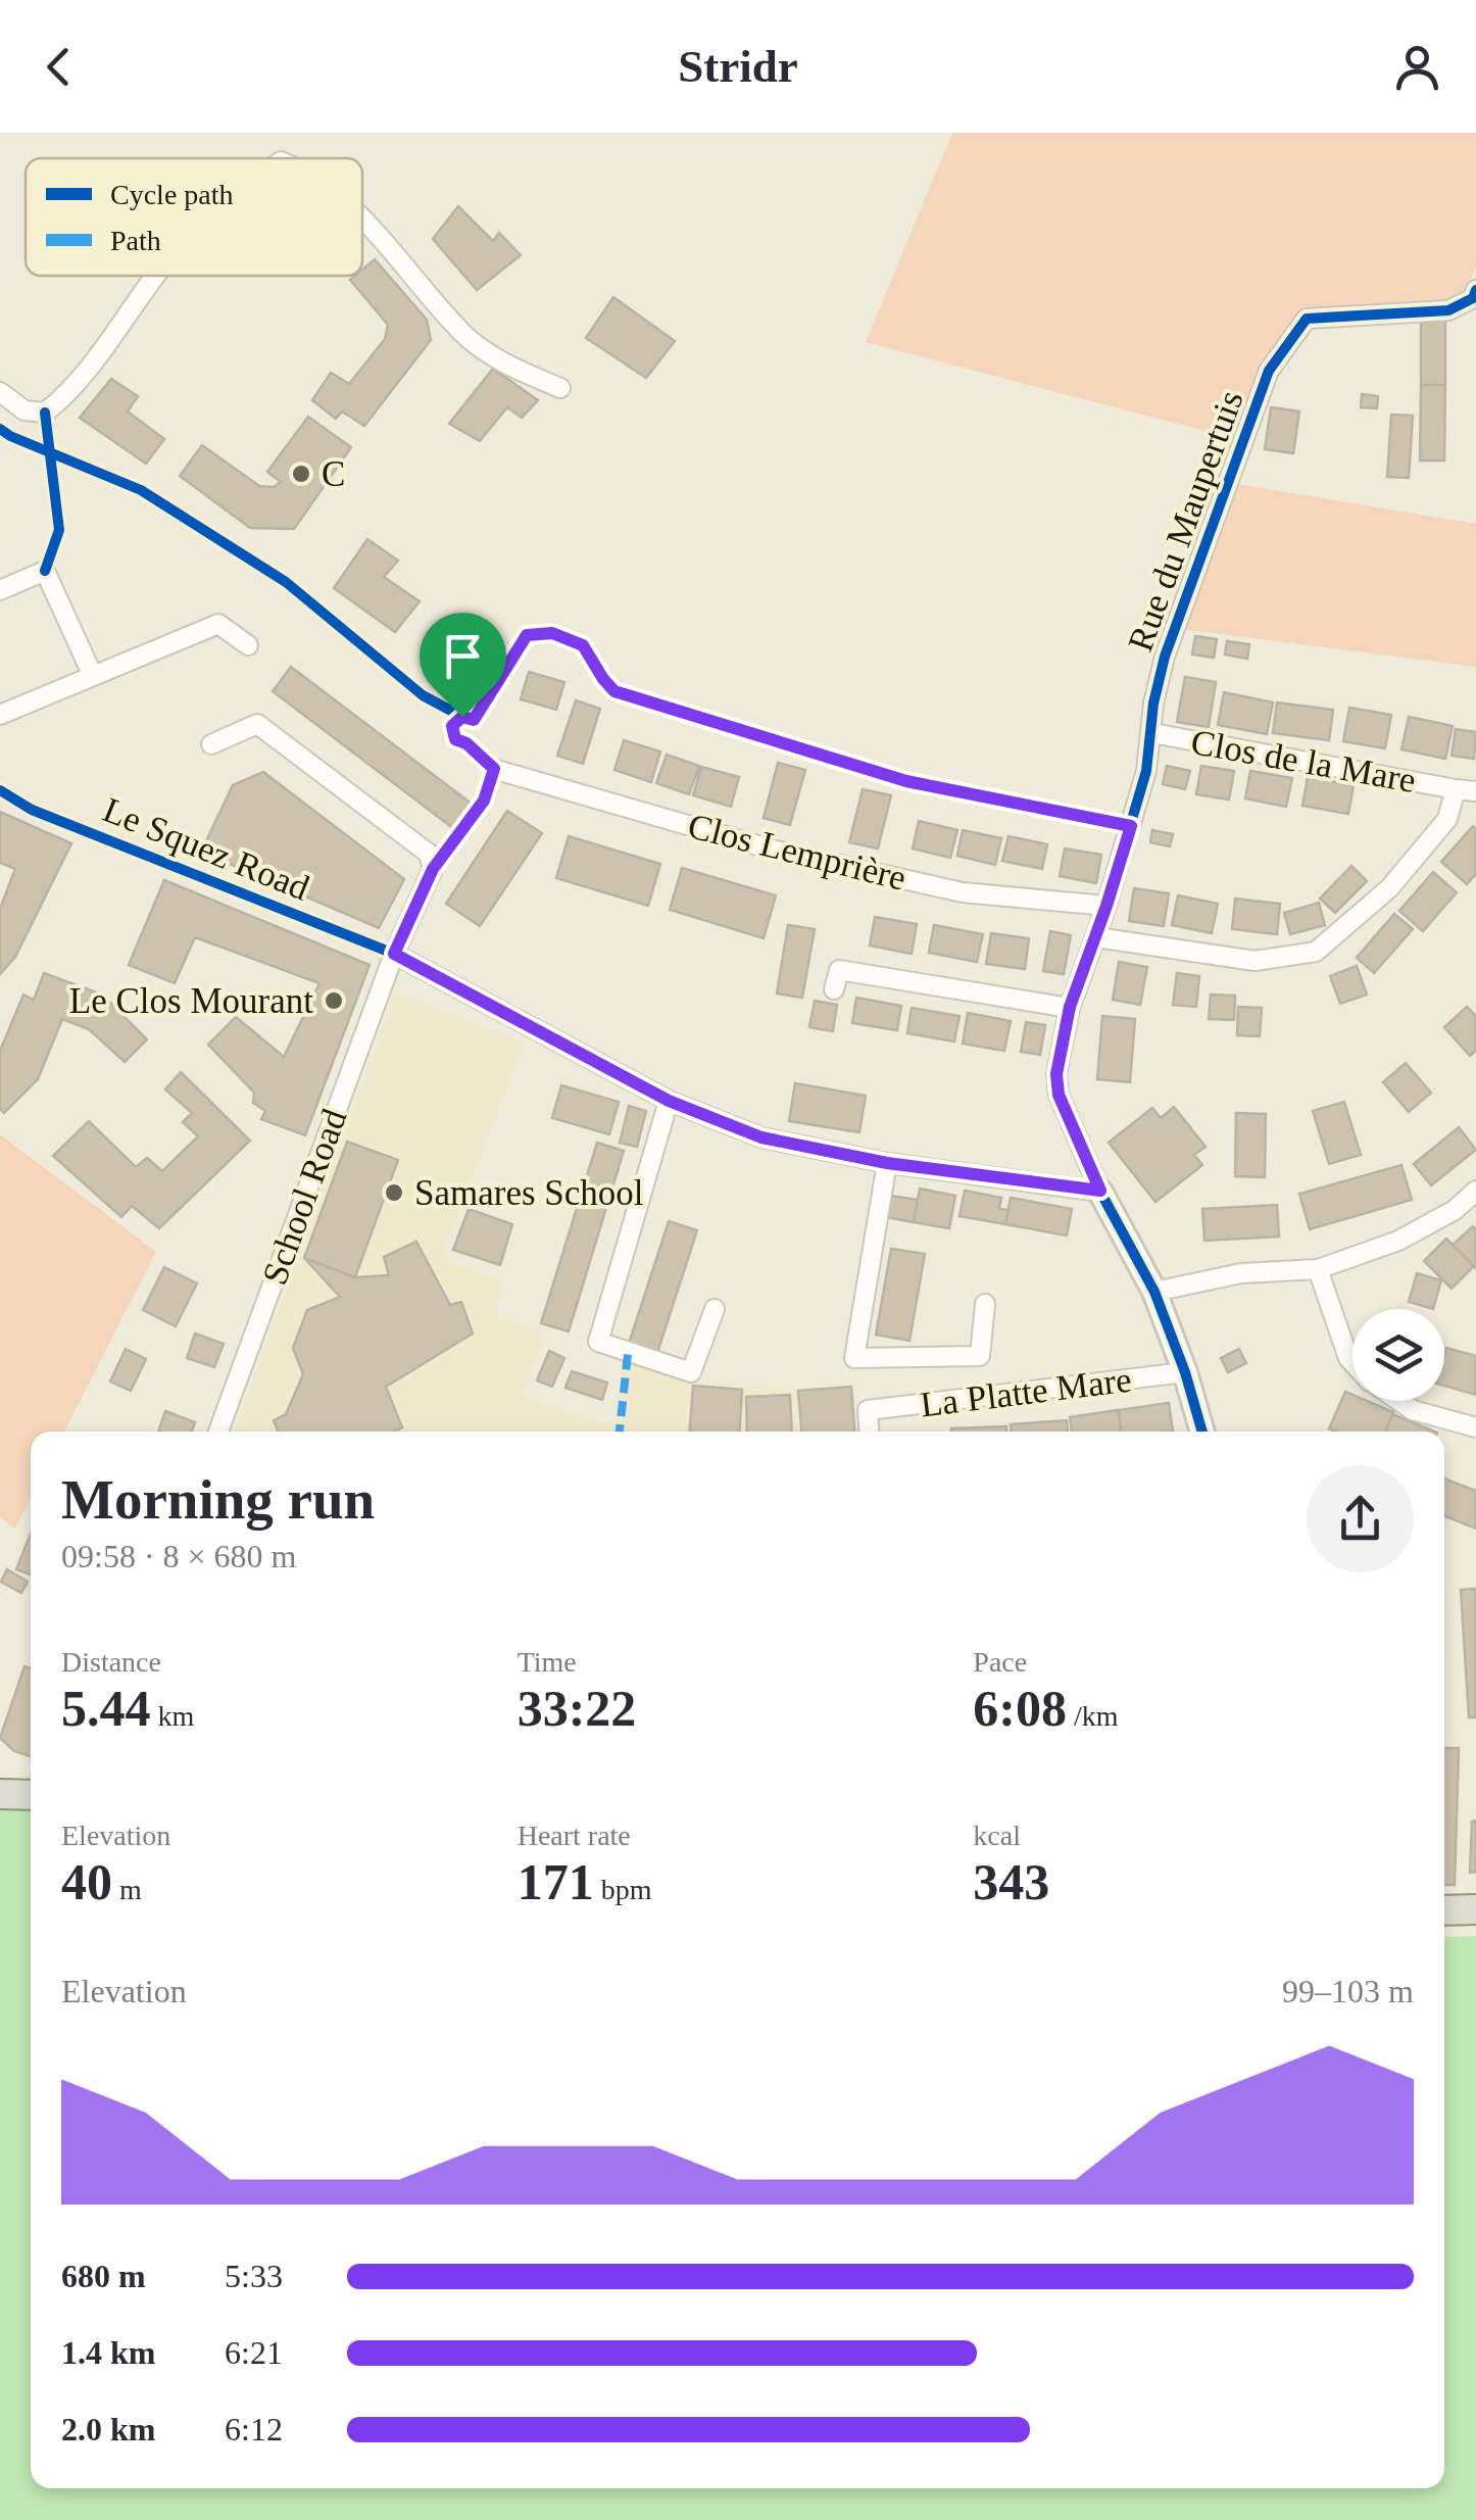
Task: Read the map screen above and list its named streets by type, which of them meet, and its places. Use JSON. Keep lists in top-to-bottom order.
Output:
{
  "streets": {
    "street": [
      "Rue du Maupertuis",
      "Clos de la Mare",
      "Clos Lemprière",
      "School Road",
      "La Platte Mare"
    ],
    "cycle path": ["Le Squez Road"]
  },
  "crossings": [
    ["Rue du Maupertuis", "Clos de la Mare"],
    ["Rue du Maupertuis", "Clos Lemprière"],
    ["Rue du Maupertuis", "La Platte Mare"]
  ],
  "places": ["C", "Le Clos Mourant", "Samares School"],
  "legend": ["Cycle path", "Path"],
  "page": {
    "header": "Stridr",
    "heading": ["Morning run", "09:58 · 8 × 680 m"],
    "stats": [
      ["Distance", "5.44 km"],
      ["Time", "33:22"],
      ["Pace", "6:08 /km"],
      ["Elevation", "40 m"],
      ["Heart rate", "171 bpm"],
      ["kcal", "343"]
    ],
    "chart": ["Elevation", "99–103 m"],
    "list": [
      {
        "name": "680 m",
        "note": "5:33"
      },
      {
        "name": "1.4 km",
        "note": "6:21"
      },
      {
        "name": "2.0 km",
        "note": "6:12"
      }
    ]
  }
}
